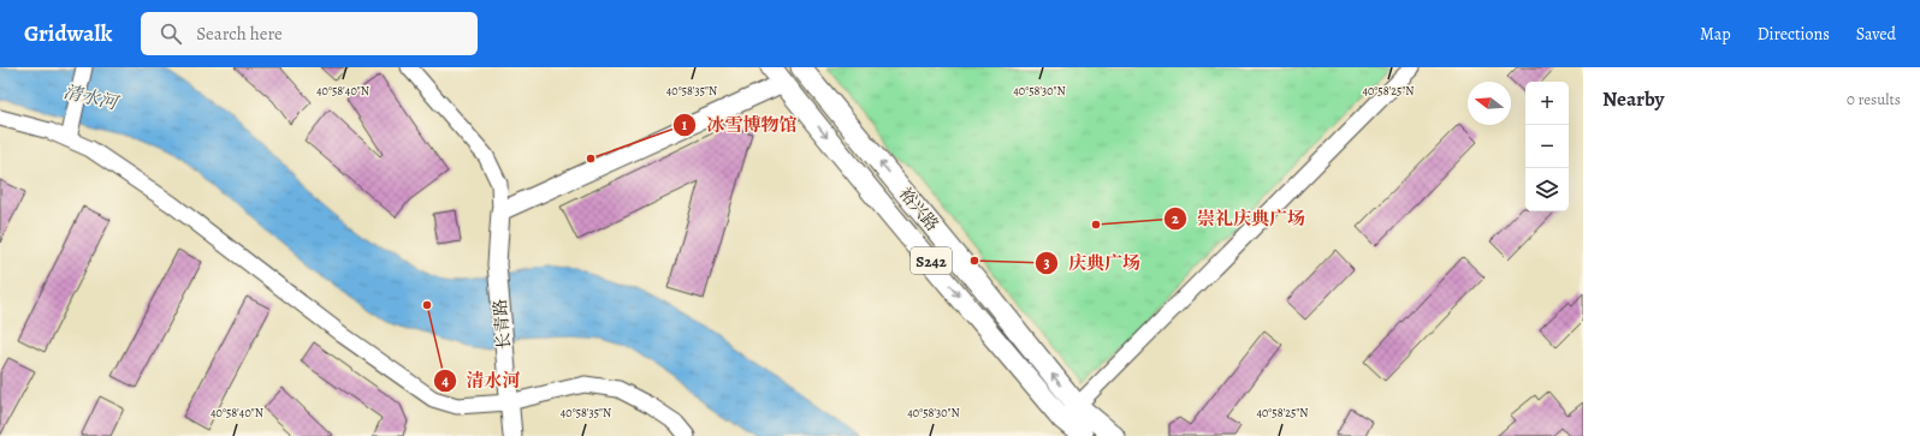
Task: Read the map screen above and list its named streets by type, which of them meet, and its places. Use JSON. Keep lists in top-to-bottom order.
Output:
{
  "streets": {
    "main road": ["裕兴路", "S242", "长青路"]
  },
  "water": ["清水河"],
  "places": [
    "冰雪博物馆",
    "崇礼庆典广场",
    "庆典广场",
    "清水河"
  ],
  "north": "left",
  "page": {
    "header": "Gridwalk",
    "search": "Search here",
    "nav": ["Map", "Directions", "Saved"],
    "heading": ["Nearby", "0 results"],
    "map_buttons": ["+", "−"]
  },
  "coordinates": [
    "40°58'40\"N",
    "40°58'35\"N",
    "40°58'30\"N",
    "40°58'25\"N"
  ]
}
